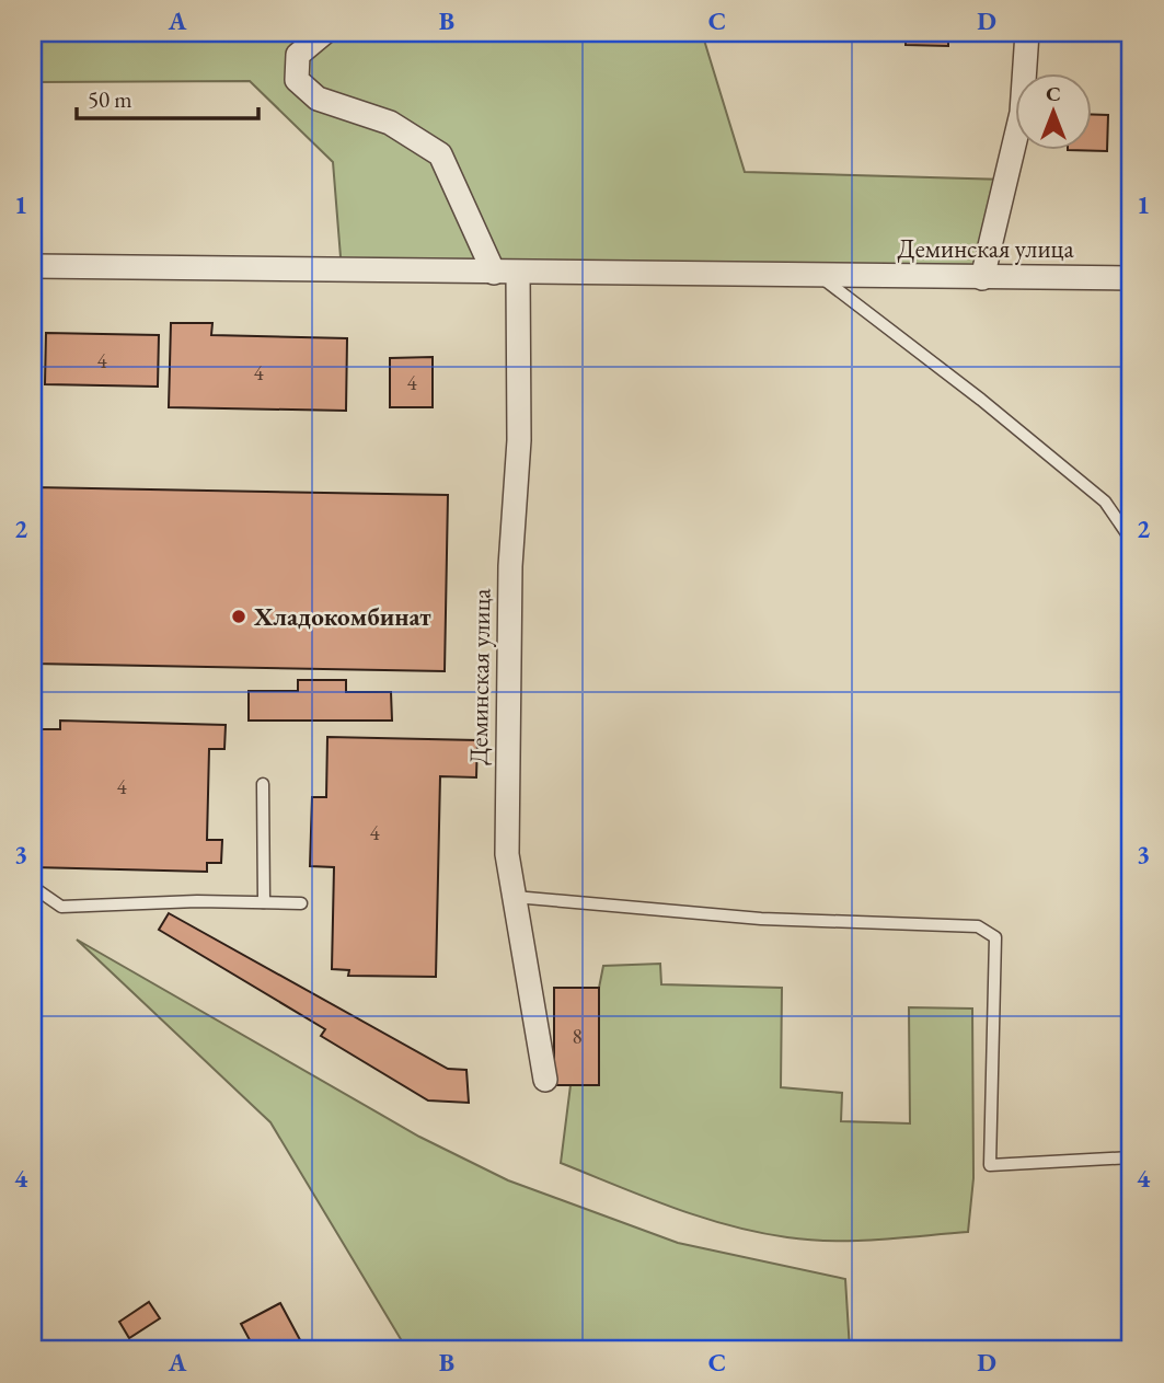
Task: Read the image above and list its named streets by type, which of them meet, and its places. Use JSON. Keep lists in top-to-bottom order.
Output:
{
  "streets": {
    "street": ["Деминская улица"]
  },
  "places": ["Хладокомбинат"],
  "house_numbers": [
    "4",
    "4",
    "4",
    "4",
    "4",
    "8"
  ],
  "scale_bar": "50 m",
  "north": "top",
  "grid": {
    "columns": [
      "A",
      "B",
      "C",
      "D"
    ],
    "rows": [
      "1",
      "2",
      "3",
      "4"
    ]
  }
}
